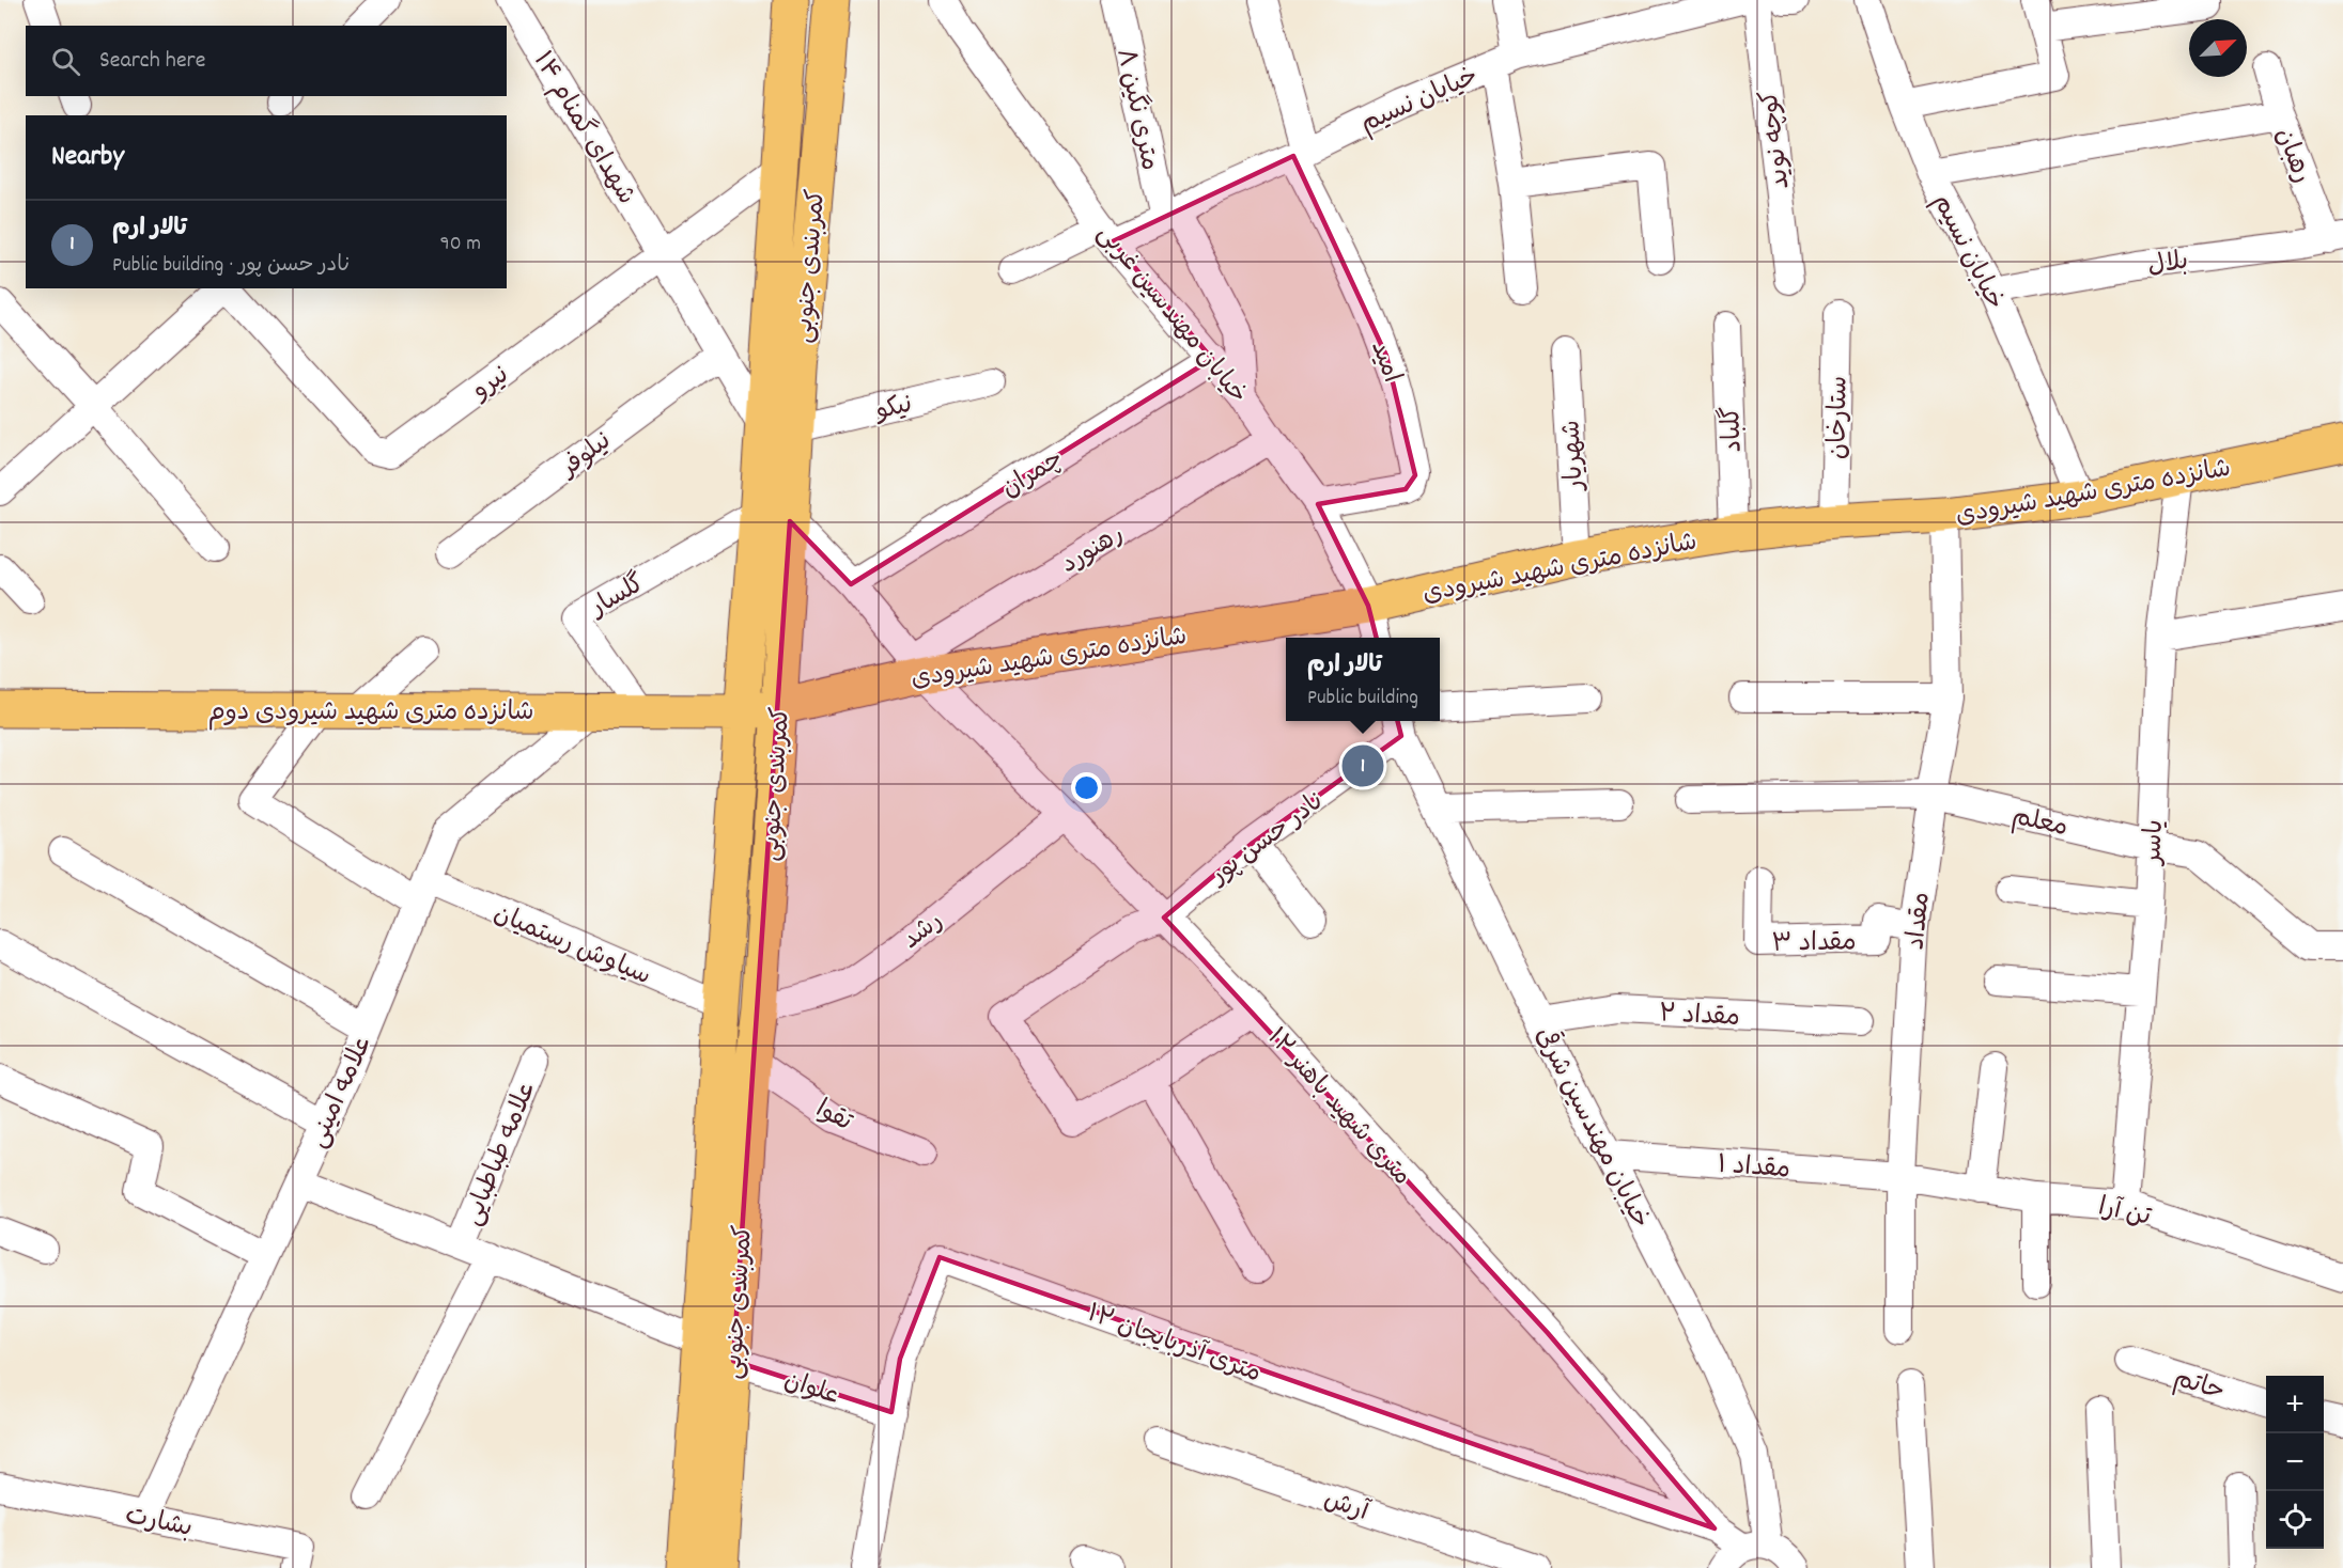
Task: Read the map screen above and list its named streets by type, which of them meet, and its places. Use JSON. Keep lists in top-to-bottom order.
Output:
{
  "streets": {
    "main road": ["کمربندی جنوبی", "شانزده متری شهید شیرودی", "شانزده متری شهید شیرودی دوم"],
    "street": [
      "خیابان نسیم",
      "۸ متری نگین",
      "۱۴ شهدای گمنام",
      "کوچه نوید",
      "رهبان",
      "بلال",
      "خیابان مهندسین غربی",
      "امید",
      "نیرو",
      "نیکو",
      "ستارخان",
      "گلباد",
      "نیلوفر",
      "شهریار",
      "چمران",
      "رهنورد",
      "گلسار",
      "معلم",
      "نادر حسن پور",
      "یاسر",
      "مقداد",
      "رشد",
      "مقداد ۳",
      "سیاوش رستمیان",
      "مقداد ۲",
      "علامه امینی",
      "۱۲ متری شهید باهنر",
      "تقوا",
      "خیابان مهندسین شرقی",
      "علامه طباطبایی",
      "مقداد ۱",
      "تن آرا",
      "۱۲ متری آذربایجان",
      "حاتم",
      "علوان",
      "آرش",
      "بشارت"
    ]
  },
  "crossings": [
    ["خیابان نسیم", "۸ متری نگین"],
    ["خیابان نسیم", "کوچه نوید"],
    ["خیابان نسیم", "بلال"],
    ["خیابان نسیم", "خیابان مهندسین غربی"],
    ["خیابان نسیم", "امید"],
    ["خیابان نسیم", "شانزده متری شهید شیرودی"],
    ["۸ متری نگین", "خیابان مهندسین غربی"],
    ["۱۴ شهدای گمنام", "کمربندی جنوبی"],
    ["۱۴ شهدای گمنام", "نیرو"],
    ["۱۴ شهدای گمنام", "نیکو"],
    ["۱۴ شهدای گمنام", "نیلوفر"],
    ["رهبان", "بلال"],
    ["کمربندی جنوبی", "نیرو"],
    ["کمربندی جنوبی", "نیکو"],
    ["کمربندی جنوبی", "شانزده متری شهید شیرودی"],
    ["کمربندی جنوبی", "گلسار"],
    ["کمربندی جنوبی", "شانزده متری شهید شیرودی دوم"],
    ["کمربندی جنوبی", "رشد"],
    ["کمربندی جنوبی", "سیاوش رستمیان"],
    ["کمربندی جنوبی", "۱۲ متری شهید باهنر"],
    ["کمربندی جنوبی", "تقوا"],
    ["کمربندی جنوبی", "علوان"],
    ["خیابان مهندسین غربی", "امید"],
    ["خیابان مهندسین غربی", "چمران"],
    ["خیابان مهندسین غربی", "شانزده متری شهید شیرودی"],
    ["خیابان مهندسین غربی", "رهنورد"],
    ["ستارخان", "شانزده متری شهید شیرودی"],
    ["گلباد", "شانزده متری شهید شیرودی"],
    ["شهریار", "شانزده متری شهید شیرودی"],
    ["چمران", "۱۲ متری شهید باهنر"],
    ["شانزده متری شهید شیرودی", "رهنورد"],
    ["شانزده متری شهید شیرودی", "شانزده متری شهید شیرودی دوم"],
    ["شانزده متری شهید شیرودی", "یاسر"],
    ["شانزده متری شهید شیرودی", "مقداد"],
    ["شانزده متری شهید شیرودی", "۱۲ متری شهید باهنر"],
    ["رهنورد", "۱۲ متری شهید باهنر"],
    ["گلسار", "شانزده متری شهید شیرودی دوم"],
    ["گلسار", "۱۲ متری شهید باهنر"],
    ["شانزده متری شهید شیرودی دوم", "سیاوش رستمیان"],
    ["شانزده متری شهید شیرودی دوم", "علامه امینی"],
    ["معلم", "یاسر"],
    ["معلم", "مقداد"],
    ["نادر حسن پور", "۱۲ متری شهید باهنر"],
    ["نادر حسن پور", "خیابان مهندسین شرقی"],
    ["یاسر", "تن آرا"],
    ["مقداد", "مقداد ۳"],
    ["مقداد", "مقداد ۱"],
    ["مقداد", "تن آرا"],
    ["رشد", "۱۲ متری شهید باهنر"],
    ["سیاوش رستمیان", "علامه امینی"],
    ["مقداد ۲", "خیابان مهندسین شرقی"],
    ["علامه امینی", "بشارت"],
    ["۱۲ متری شهید باهنر", "خیابان مهندسین شرقی"],
    ["۱۲ متری شهید باهنر", "۱۲ متری آذربایجان"],
    ["خیابان مهندسین شرقی", "مقداد ۱"],
    ["مقداد ۱", "تن آرا"],
    ["۱۲ متری آذربایجان", "علوان"]
  ],
  "north": "top right",
  "page": {
    "search": "Search here",
    "heading": "Nearby",
    "list": [
      {
        "mark": "1",
        "name": "تالار ارم",
        "note": "Public building · نادر حسن پور",
        "value": "90 m"
      }
    ],
    "popup": ["تالار ارم", "Public building"],
    "pins": "1",
    "map_buttons": ["+", "−"]
  }
}
